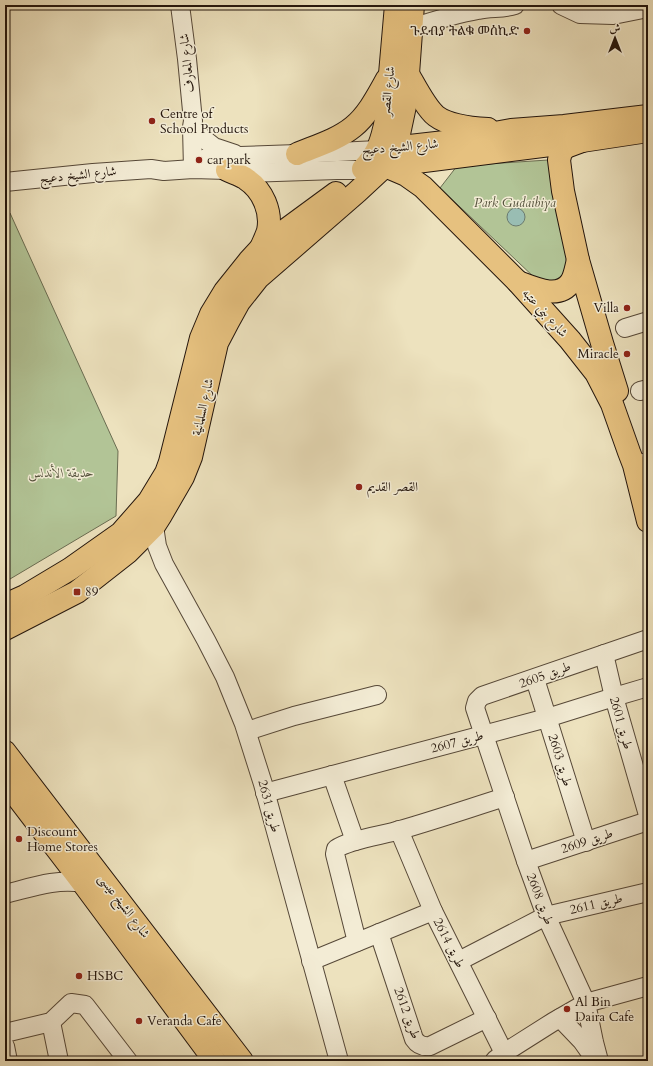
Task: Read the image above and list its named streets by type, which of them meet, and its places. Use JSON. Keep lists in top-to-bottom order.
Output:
{
  "streets": {
    "main road": [
      "شارع القصر",
      "شارع الشيخ دعيج",
      "شارع بني عتبه",
      "شارع السلمانية",
      "شارع الشيخ عيسى"
    ],
    "street": [
      "شارع المعارف",
      "طريق 2605",
      "طريق 2601",
      "طريق 2607",
      "طريق 2603",
      "طريق 2631",
      "طريق 2609",
      "طريق 2608",
      "طريق 2611",
      "طريق 2614",
      "طريق 2612"
    ]
  },
  "crossings": [
    ["شارع المعارف", "شارع الشيخ دعيج"],
    ["شارع القصر", "شارع الشيخ دعيج"],
    ["شارع القصر", "شارع بني عتبه"],
    ["شارع القصر", "شارع السلمانية"],
    ["شارع الشيخ دعيج", "شارع بني عتبه"],
    ["شارع الشيخ دعيج", "شارع السلمانية"],
    ["شارع بني عتبه", "شارع السلمانية"],
    ["شارع السلمانية", "طريق 2631"],
    ["طريق 2605", "طريق 2601"],
    ["طريق 2605", "طريق 2607"],
    ["طريق 2605", "طريق 2603"],
    ["طريق 2605", "طريق 2608"],
    ["طريق 2601", "طريق 2607"],
    ["طريق 2607", "طريق 2603"],
    ["طريق 2607", "طريق 2631"],
    ["طريق 2607", "طريق 2608"],
    ["طريق 2603", "طريق 2609"],
    ["طريق 2609", "طريق 2608"],
    ["طريق 2608", "طريق 2611"],
    ["طريق 2611", "طريق 2614"],
    ["طريق 2614", "طريق 2612"]
  ],
  "parks": ["Park Gudaibiya", "حديقة الأندلس"],
  "places": {
    "other": [
      "ጉደብያ ትልቁ መስኪድ",
      "Centre of School Products",
      "car park",
      "Villa",
      "Miracle",
      "القصر القديم",
      "Discount Home Stores",
      "HSBC",
      "Al Bin Daira Cafe",
      "Veranda Cafe"
    ],
    "transit": ["89"]
  },
  "north": "top"
}
